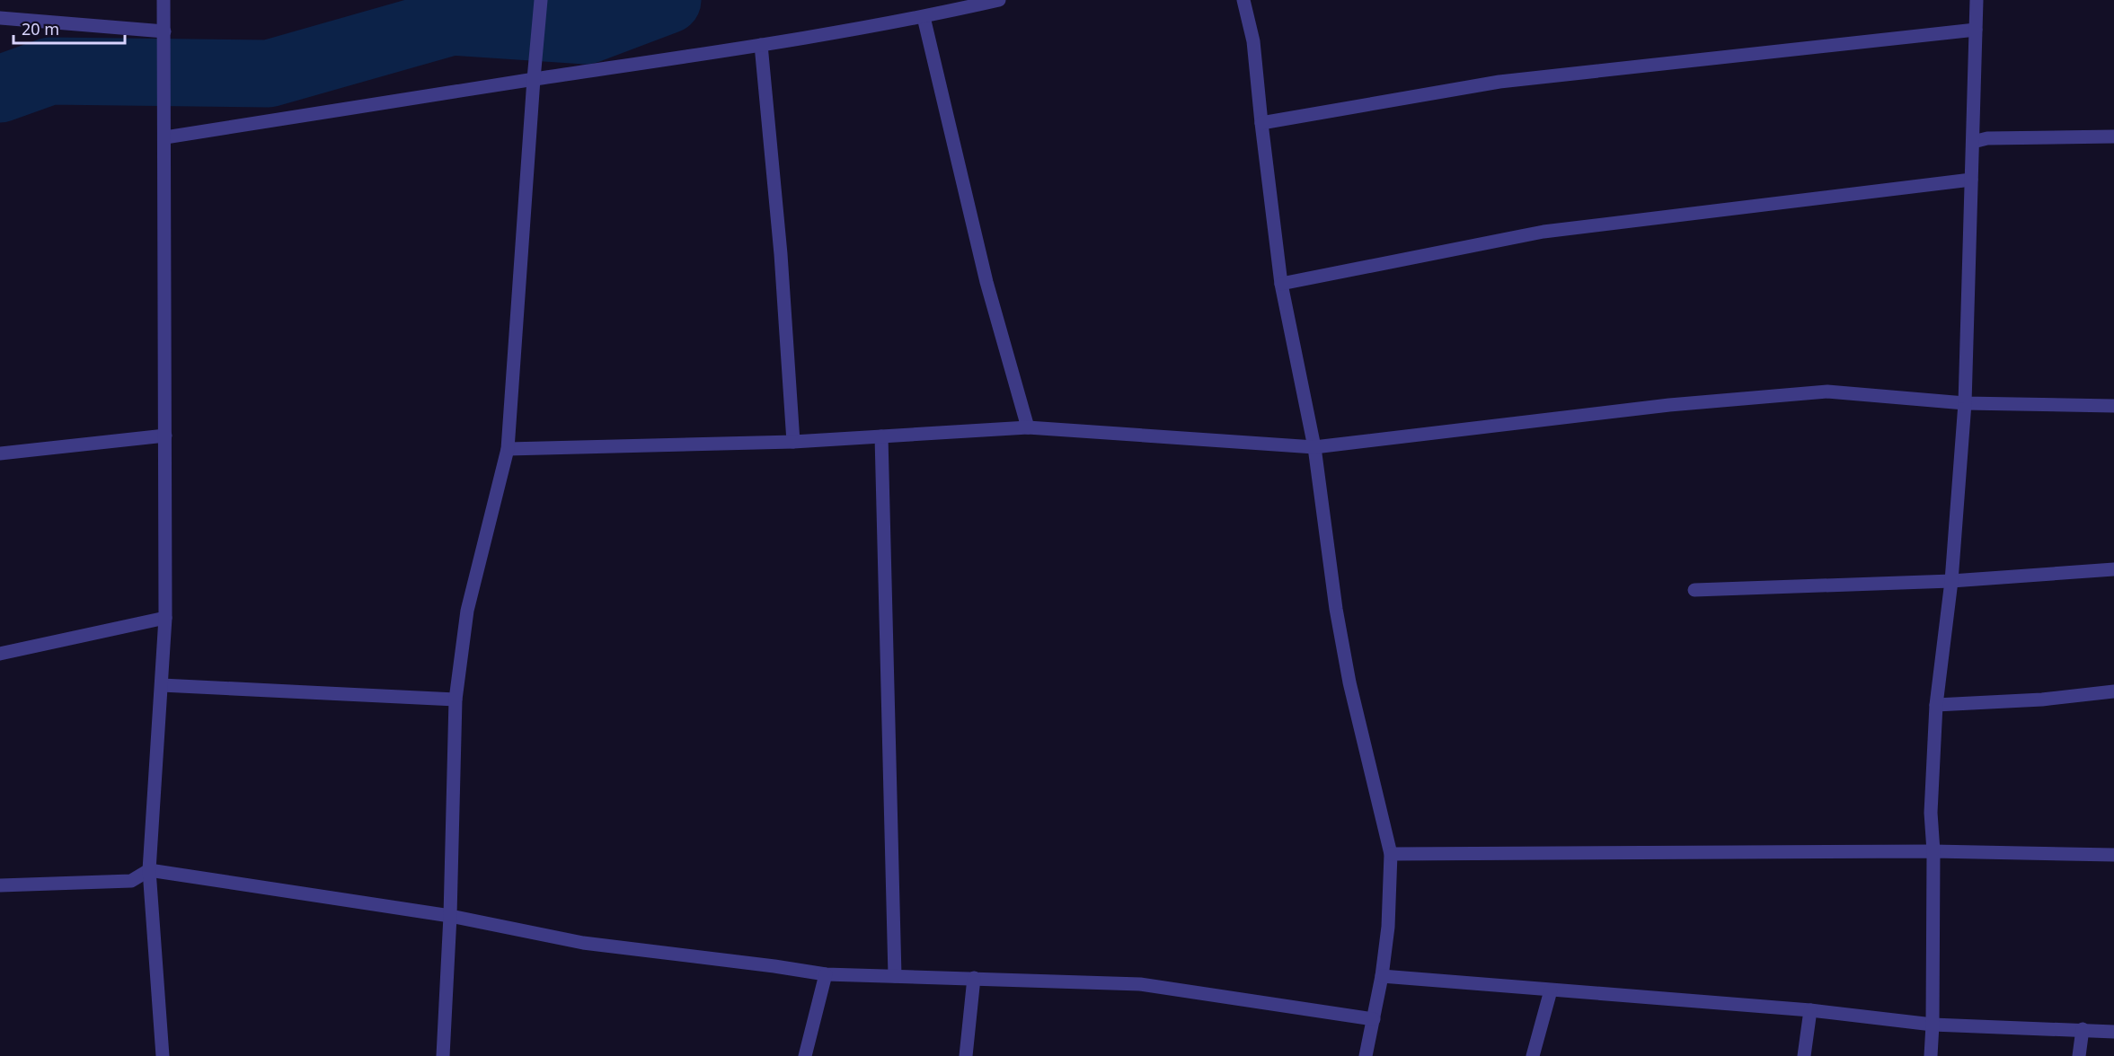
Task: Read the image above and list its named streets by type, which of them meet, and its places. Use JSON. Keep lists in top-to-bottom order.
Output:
{
  "scale_bar": "20 m"
}
